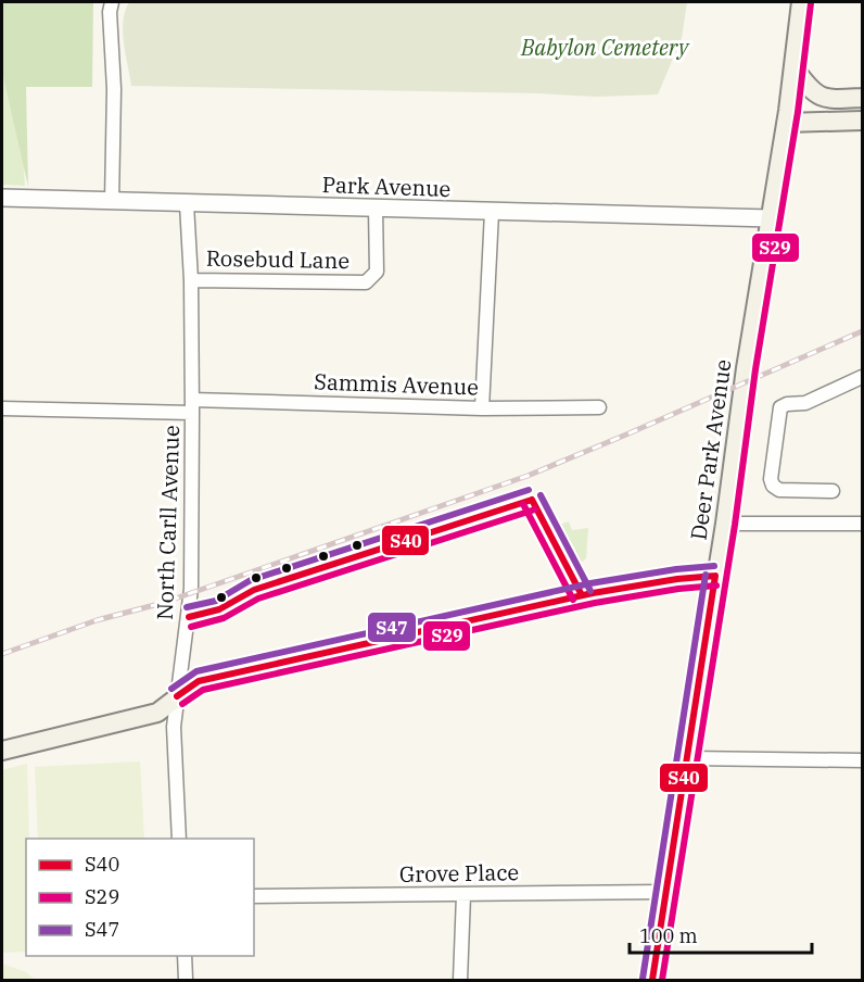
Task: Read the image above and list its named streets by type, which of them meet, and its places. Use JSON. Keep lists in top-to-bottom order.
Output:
{
  "streets": {
    "main road": ["Deer Park Avenue"],
    "street": [
      "Park Avenue",
      "Rosebud Lane",
      "Sammis Avenue",
      "North Carll Avenue",
      "Grove Place"
    ]
  },
  "crossings": [
    ["Park Avenue", "Rosebud Lane"],
    ["Park Avenue", "Deer Park Avenue"],
    ["Park Avenue", "North Carll Avenue"],
    ["Rosebud Lane", "North Carll Avenue"],
    ["Sammis Avenue", "North Carll Avenue"],
    ["Deer Park Avenue", "Grove Place"]
  ],
  "parks": ["Babylon Cemetery"],
  "lines": ["transit line S29", "transit line S47", "transit line S40"],
  "legend": ["S40", "S29", "S47"],
  "scale_bar": "100 m"
}
